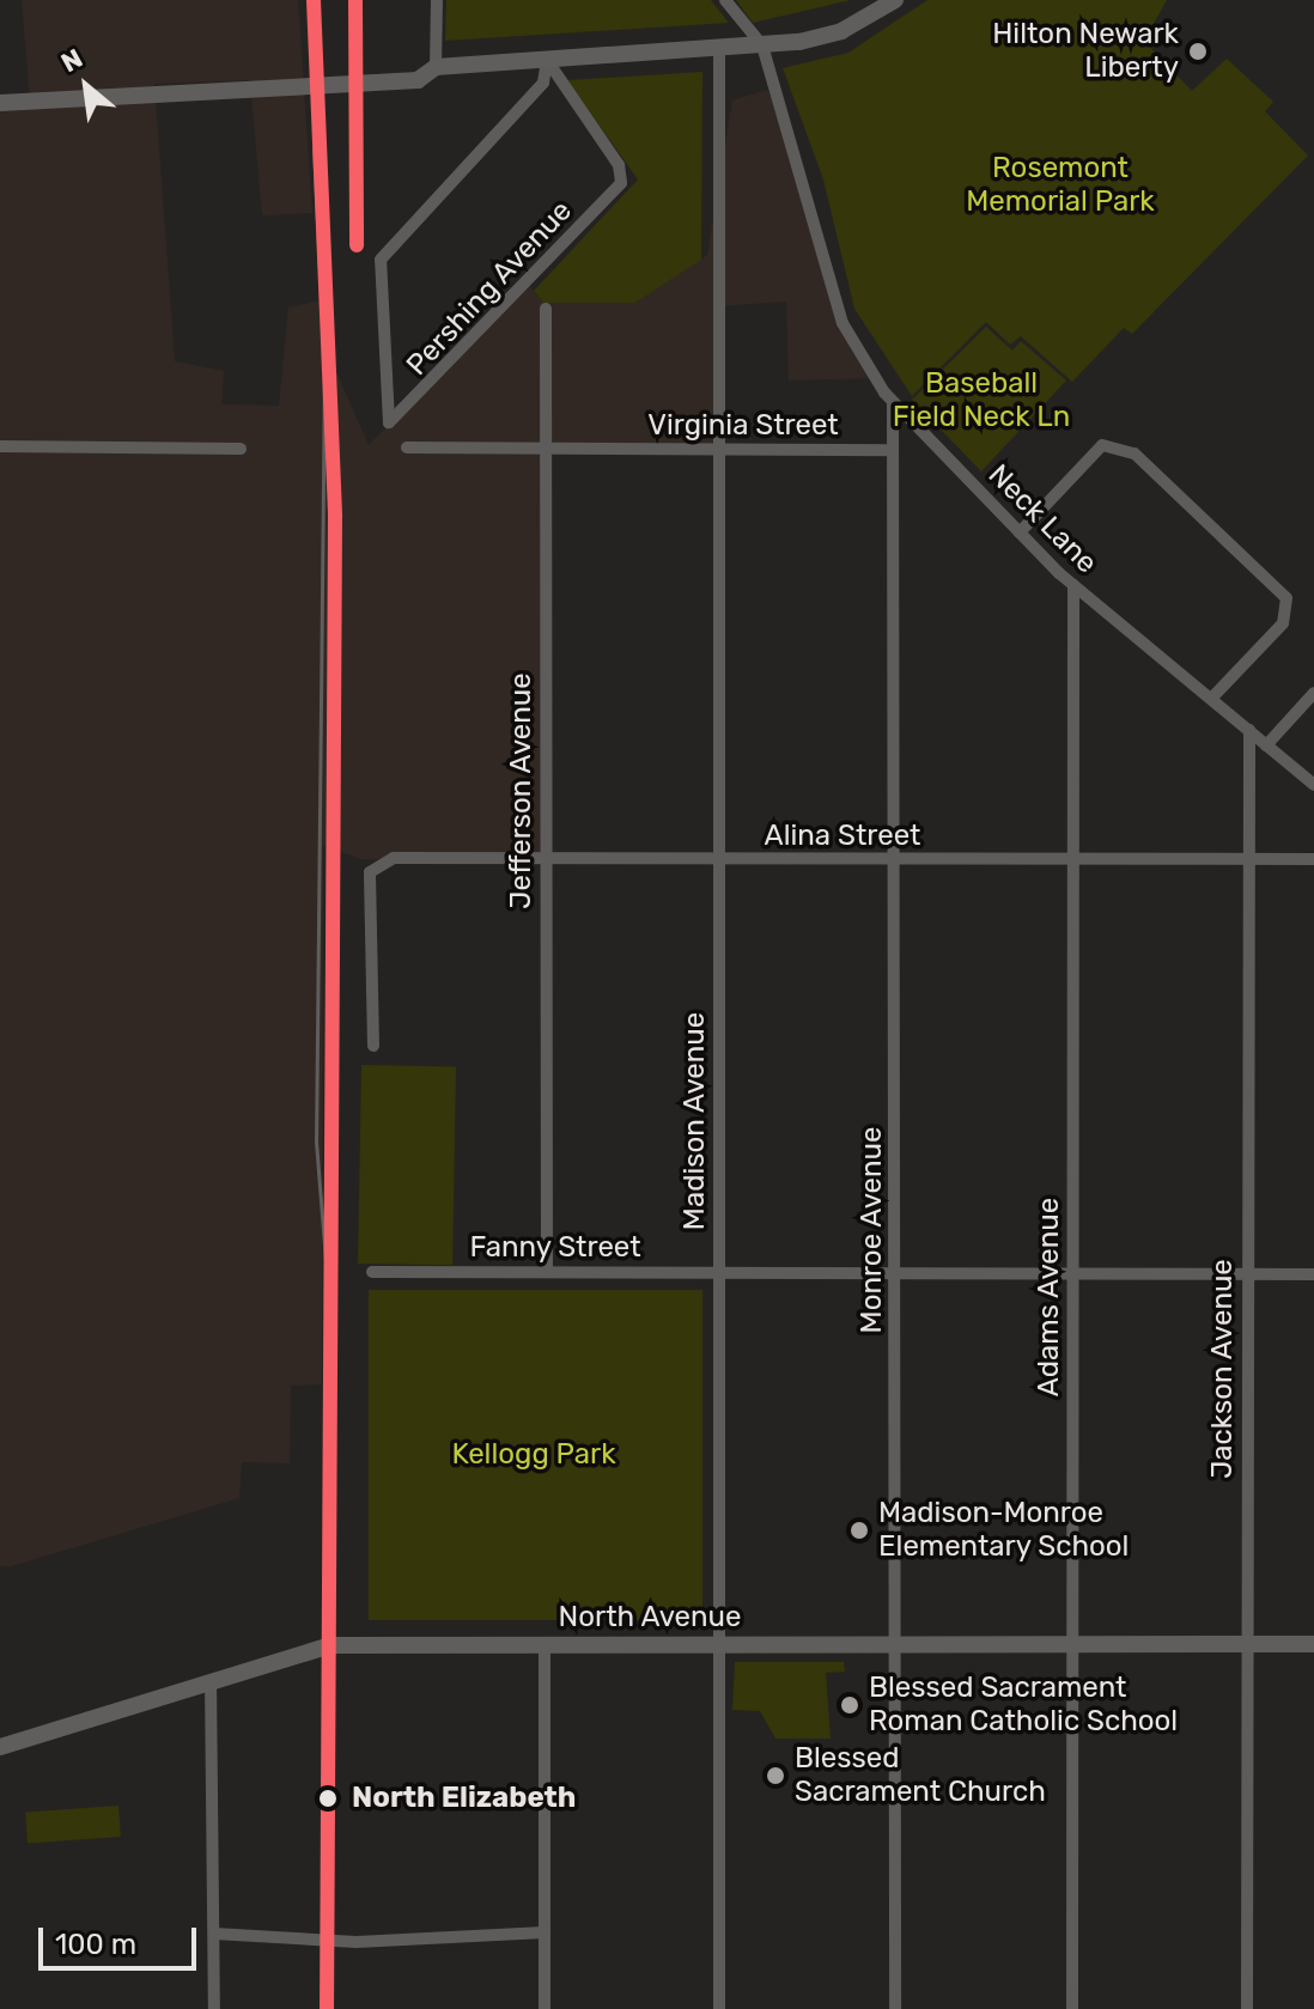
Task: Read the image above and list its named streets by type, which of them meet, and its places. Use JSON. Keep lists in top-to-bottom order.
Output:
{
  "streets": {
    "main road": ["North Avenue"],
    "street": [
      "Pershing Avenue",
      "Virginia Street",
      "Neck Lane",
      "Jefferson Avenue",
      "Alina Street",
      "Madison Avenue",
      "Monroe Avenue",
      "Fanny Street",
      "Adams Avenue",
      "Jackson Avenue"
    ]
  },
  "crossings": [
    ["Virginia Street", "Jefferson Avenue"],
    ["Virginia Street", "Madison Avenue"],
    ["Virginia Street", "Monroe Avenue"],
    ["Neck Lane", "Adams Avenue"],
    ["Neck Lane", "Jackson Avenue"],
    ["Jefferson Avenue", "Alina Street"],
    ["Jefferson Avenue", "Fanny Street"],
    ["Alina Street", "Madison Avenue"],
    ["Alina Street", "Monroe Avenue"],
    ["Alina Street", "Adams Avenue"],
    ["Alina Street", "Jackson Avenue"],
    ["Madison Avenue", "Fanny Street"],
    ["Madison Avenue", "North Avenue"],
    ["Monroe Avenue", "Fanny Street"],
    ["Monroe Avenue", "North Avenue"],
    ["Fanny Street", "Adams Avenue"],
    ["Fanny Street", "Jackson Avenue"],
    ["Adams Avenue", "North Avenue"],
    ["Jackson Avenue", "North Avenue"]
  ],
  "parks": ["Rosemont Memorial Park", "Baseball Field Neck Ln", "Kellogg Park"],
  "places": [
    "Hilton Newark Liberty",
    "Madison-Monroe Elementary School",
    "Blessed Sacrament Roman Catholic School",
    "Blessed Sacrament Church",
    "North Elizabeth"
  ],
  "scale_bar": "100 m",
  "north": "top left"
}
